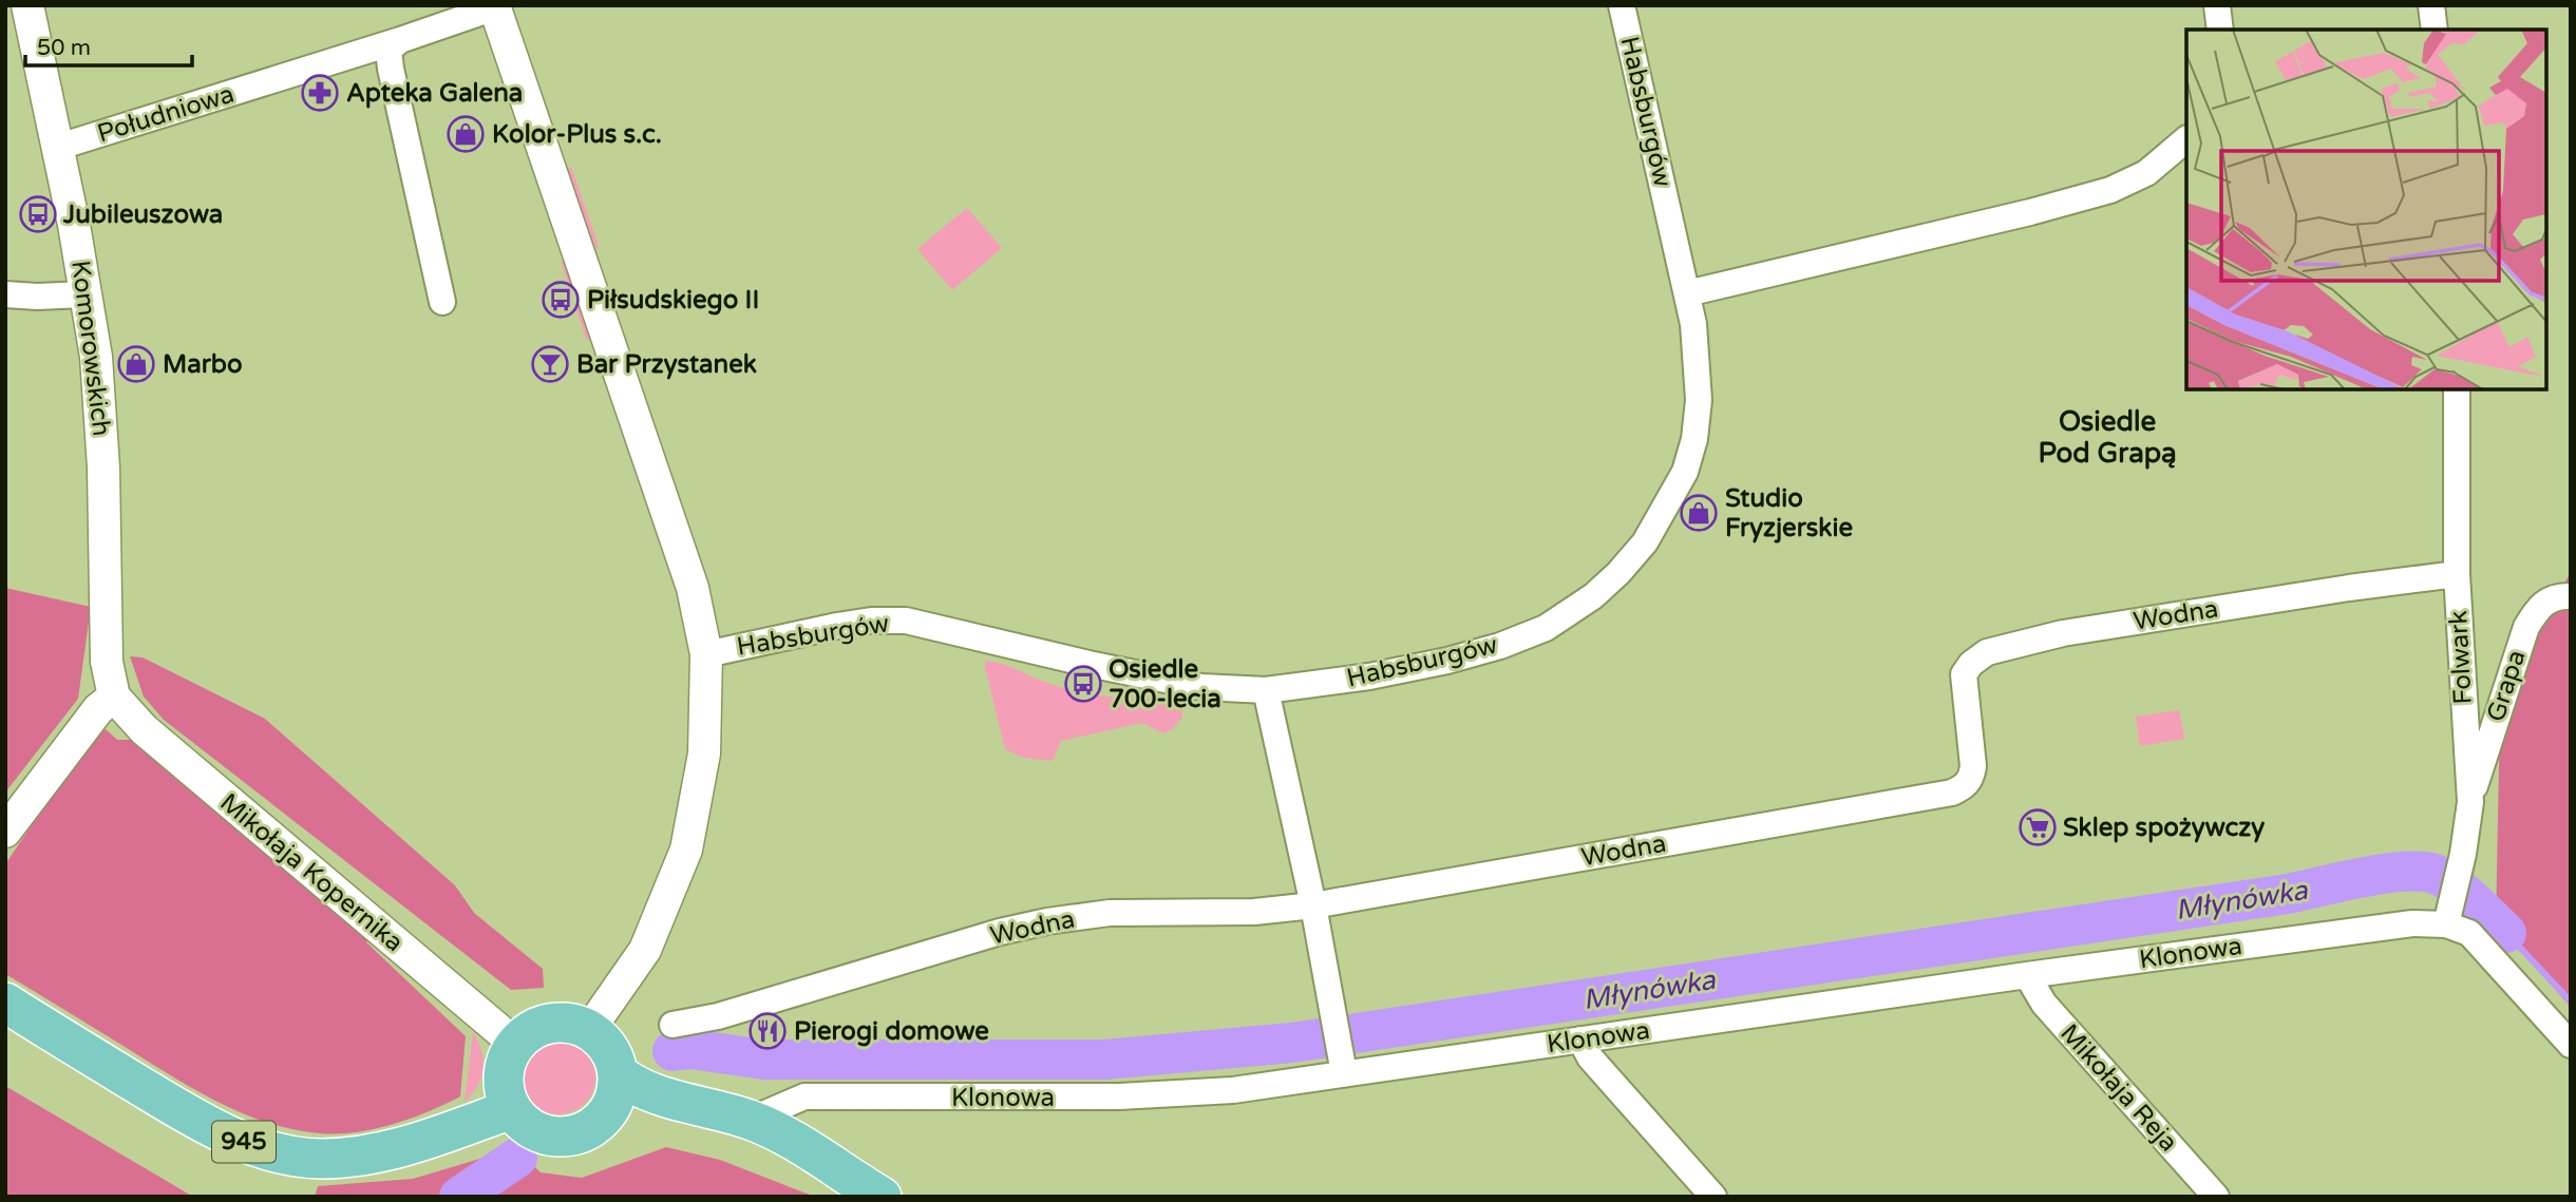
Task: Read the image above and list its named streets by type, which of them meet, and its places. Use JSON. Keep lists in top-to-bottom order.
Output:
{
  "streets": {
    "main road": ["945"],
    "street": [
      "Habsburgów",
      "Południowa",
      "Komorowskich",
      "Wodna",
      "Folwark",
      "Grapa",
      "Mikołaja Kopernika",
      "Klonowa",
      "Mikołaja Reja"
    ]
  },
  "crossings": [
    ["Południowa", "Komorowskich"],
    ["Komorowskich", "Mikołaja Kopernika"],
    ["Wodna", "Folwark"],
    ["Folwark", "Grapa"],
    ["Folwark", "Klonowa"],
    ["Mikołaja Kopernika", "945"],
    ["Klonowa", "Mikołaja Reja"]
  ],
  "districts": ["Osiedle Pod Grapą"],
  "water": ["Młynówka"],
  "places": {
    "pharmacy": ["Apteka Galena"],
    "shop": ["Kolor-Plus s.c.", "Marbo", "Studio Fryzjerskie"],
    "bus stop": ["Jubileuszowa", "Piłsudskiego II", "Osiedle 700-lecia"],
    "bar": ["Bar Przystanek"],
    "supermarket": ["Sklep spożywczy"],
    "restaurant": ["Pierogi domowe"]
  },
  "scale_bar": "50 m"
}
